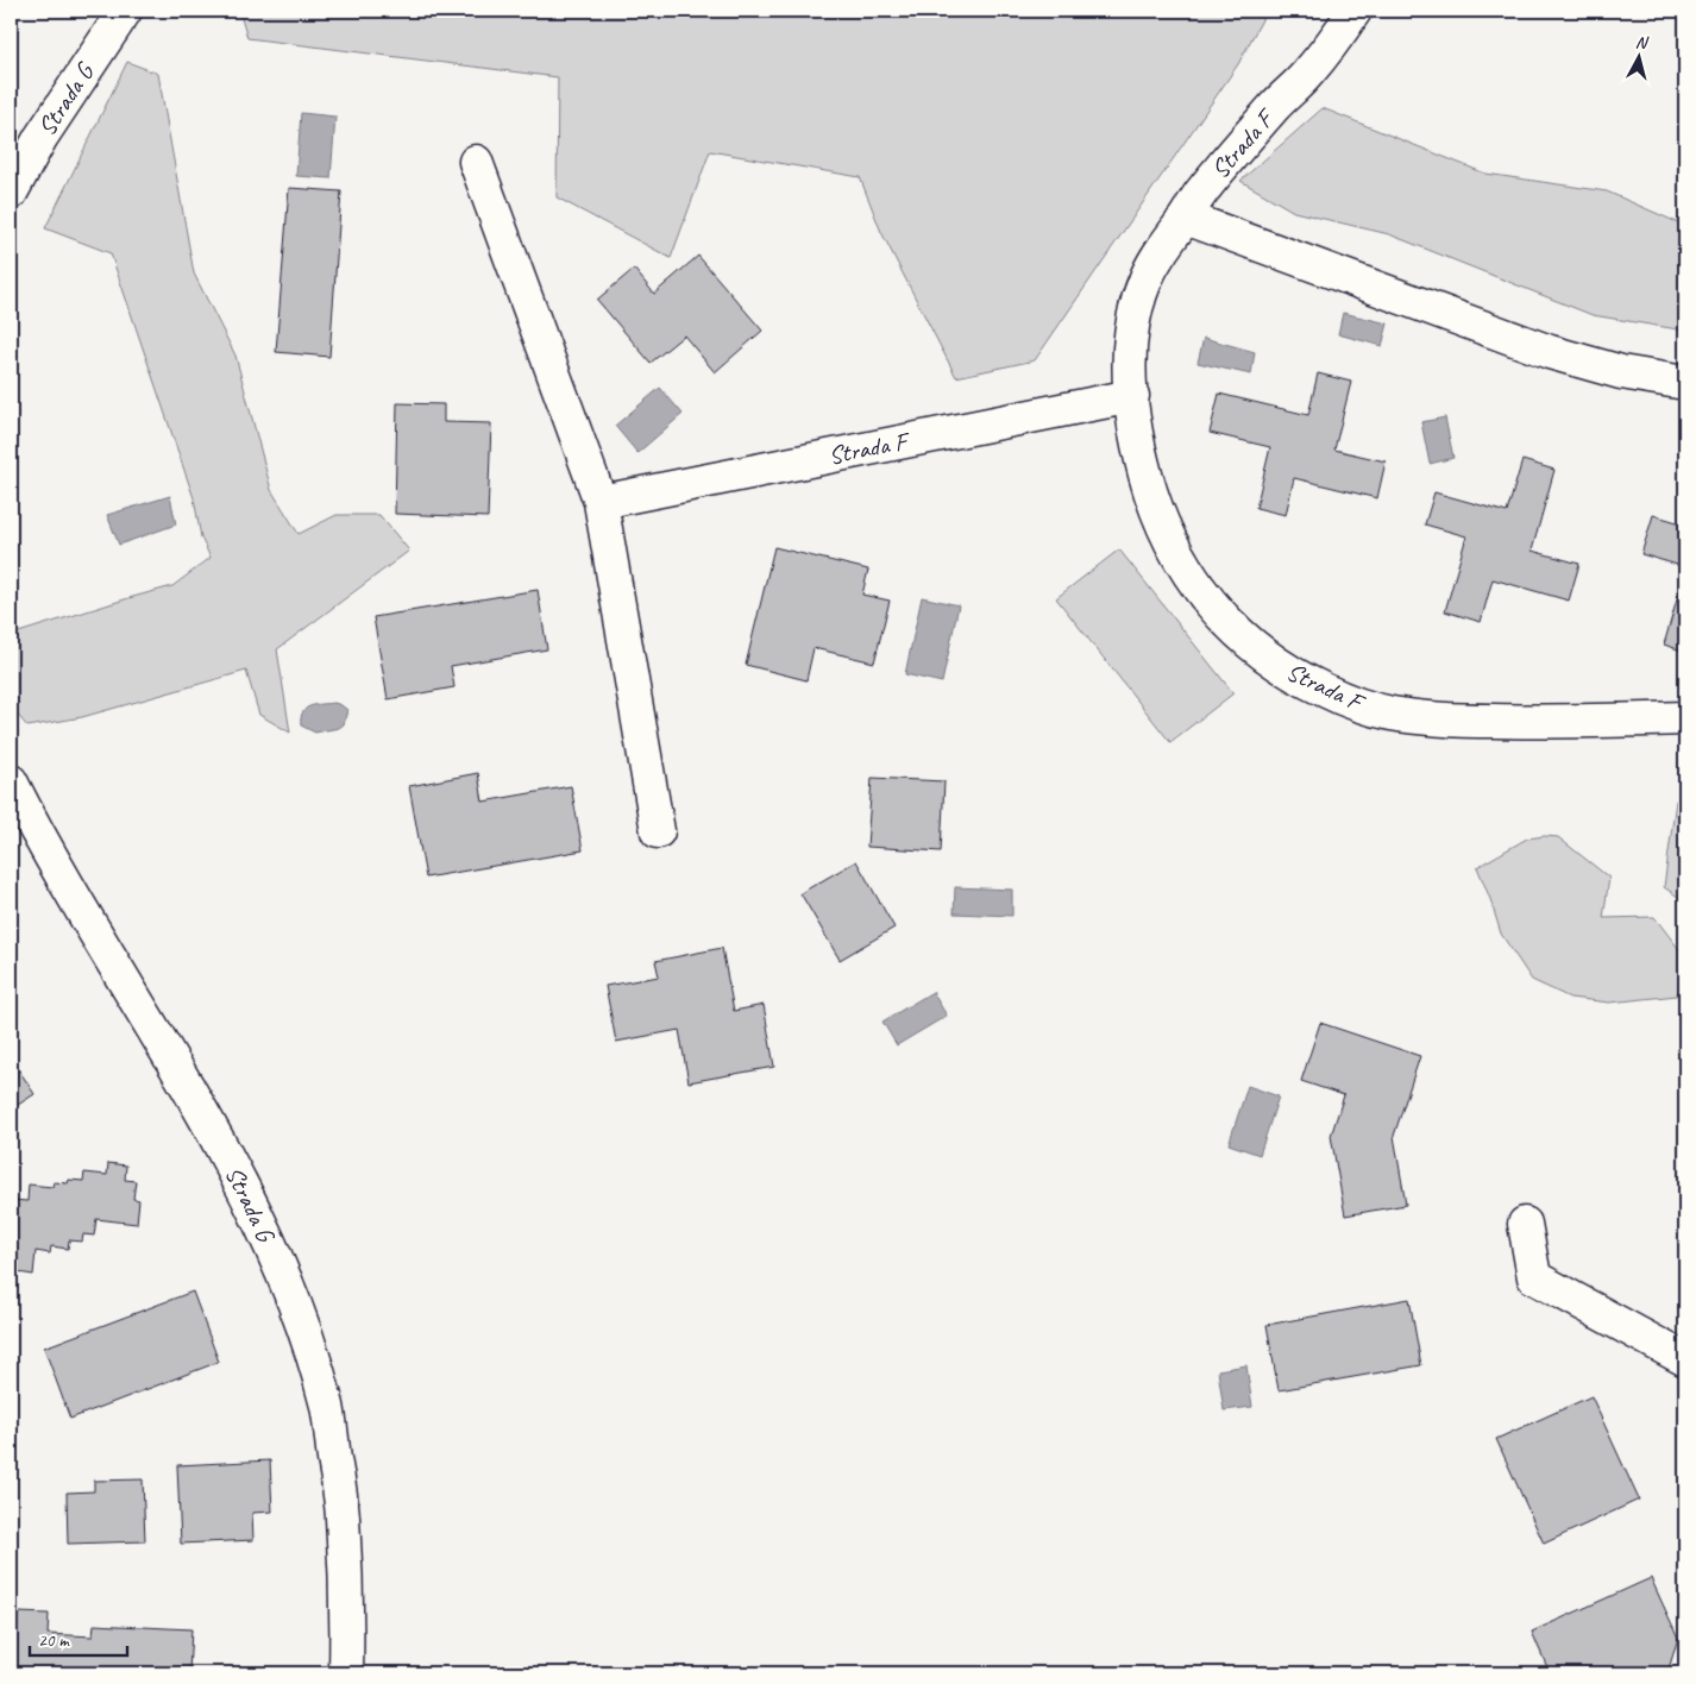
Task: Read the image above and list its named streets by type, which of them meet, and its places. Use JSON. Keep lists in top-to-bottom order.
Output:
{
  "streets": {
    "street": ["Strada G", "Strada F"]
  },
  "scale_bar": "20 m",
  "north": "top"
}
